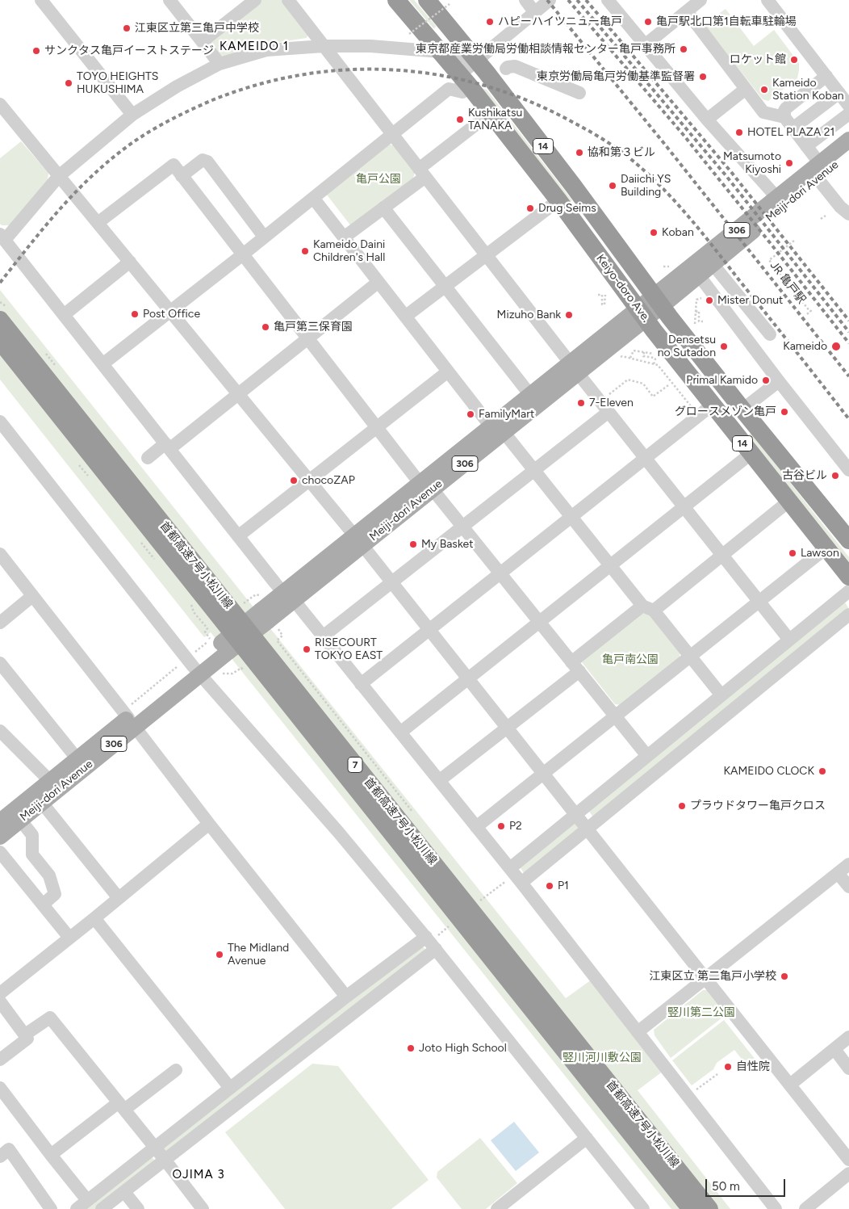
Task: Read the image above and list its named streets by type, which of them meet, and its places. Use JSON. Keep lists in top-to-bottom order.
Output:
{
  "streets": {
    "highway": [
      "14",
      "Keiyo-doro Ave.",
      "首都高速7号小松川線",
      "7"
    ],
    "main road": ["Meiji-dori Avenue", "306"],
    "path": ["JR 亀戸駅"]
  },
  "crossings": [
    ["Meiji-dori Avenue", "Keiyo-doro Ave."]
  ],
  "districts": ["KAMEIDO 1", "OJIMA 3"],
  "parks": [
    "亀戸公園",
    "亀戸南公園",
    "竪川第二公園",
    "竪川河川敷公園"
  ],
  "places": [
    "ハピーハイツニュー亀戸",
    "亀戸駅北口第1自転車駐輪場",
    "江東区立第三亀戸中学校",
    "東京都産業労働局労働相談情報センター亀戸事務所",
    "サンクタス亀戸イーストステージ",
    "ロケット館",
    "東京労働局亀戸労働基準監督署",
    "TOYO HEIGHTS HUKUSHIMA",
    "Kameido Station Koban",
    "Kushikatsu TANAKA",
    "HOTEL PLAZA 21",
    "協和第３ビル",
    "Matsumoto Kiyoshi",
    "Daiichi YS Building",
    "Drug Seims",
    "Koban",
    "Kameido Daini Children's Hall",
    "Mister Donut",
    "Post Office",
    "Mizuho Bank",
    "亀戸第三保育園",
    "Densetsu no Sutadon",
    "Kameido",
    "Primal Kamido",
    "7-Eleven",
    "グロースメゾン亀戸",
    "FamilyMart",
    "古谷ビル",
    "chocoZAP",
    "My Basket",
    "Lawson",
    "RISECOURT TOKYO EAST",
    "KAMEIDO CLOCK",
    "プラウドタワー亀戸クロス",
    "P2",
    "P1",
    "The Midland Avenue",
    "江東区立 第二亀戸小学校",
    "Joto High School",
    "自性院"
  ],
  "scale_bar": "50 m"
}
